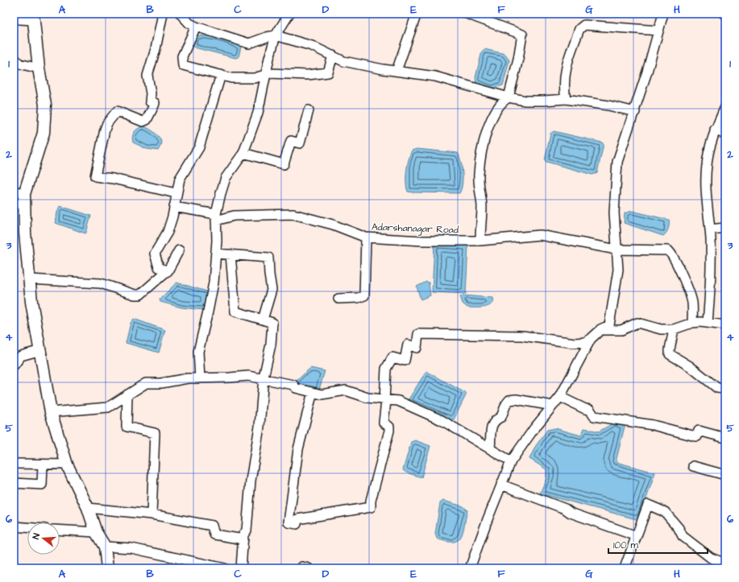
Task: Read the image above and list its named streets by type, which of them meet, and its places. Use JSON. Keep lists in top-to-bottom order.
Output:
{
  "streets": {
    "street": ["Adarshanagar Road"]
  },
  "scale_bar": "100 m",
  "north": "left",
  "grid": {
    "columns": [
      "A",
      "B",
      "C",
      "D",
      "E",
      "F",
      "G",
      "H"
    ],
    "rows": [
      "1",
      "2",
      "3",
      "4",
      "5",
      "6"
    ]
  }
}
